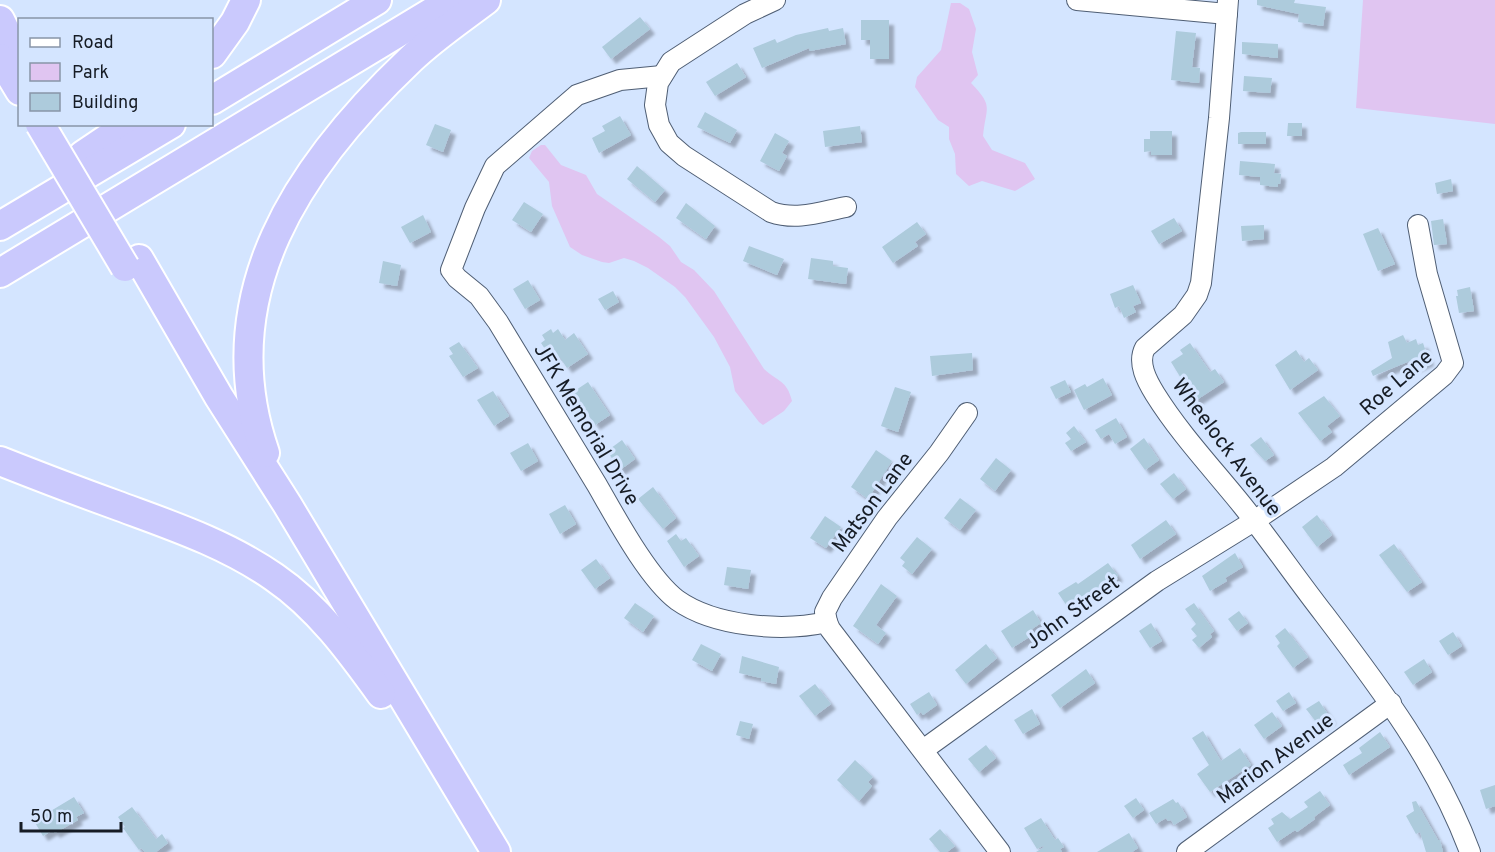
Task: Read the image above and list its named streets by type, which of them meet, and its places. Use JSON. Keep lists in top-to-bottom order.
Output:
{
  "streets": {
    "street": [
      "Roe Lane",
      "JFK Memorial Drive",
      "Wheelock Avenue",
      "Matson Lane",
      "John Street",
      "Marion Avenue"
    ]
  },
  "crossings": [
    ["Roe Lane", "Wheelock Avenue"],
    ["Roe Lane", "John Street"],
    ["JFK Memorial Drive", "Matson Lane"],
    ["Wheelock Avenue", "John Street"],
    ["Wheelock Avenue", "Marion Avenue"]
  ],
  "legend": ["Road", "Park", "Building"],
  "scale_bar": "50 m"
}
